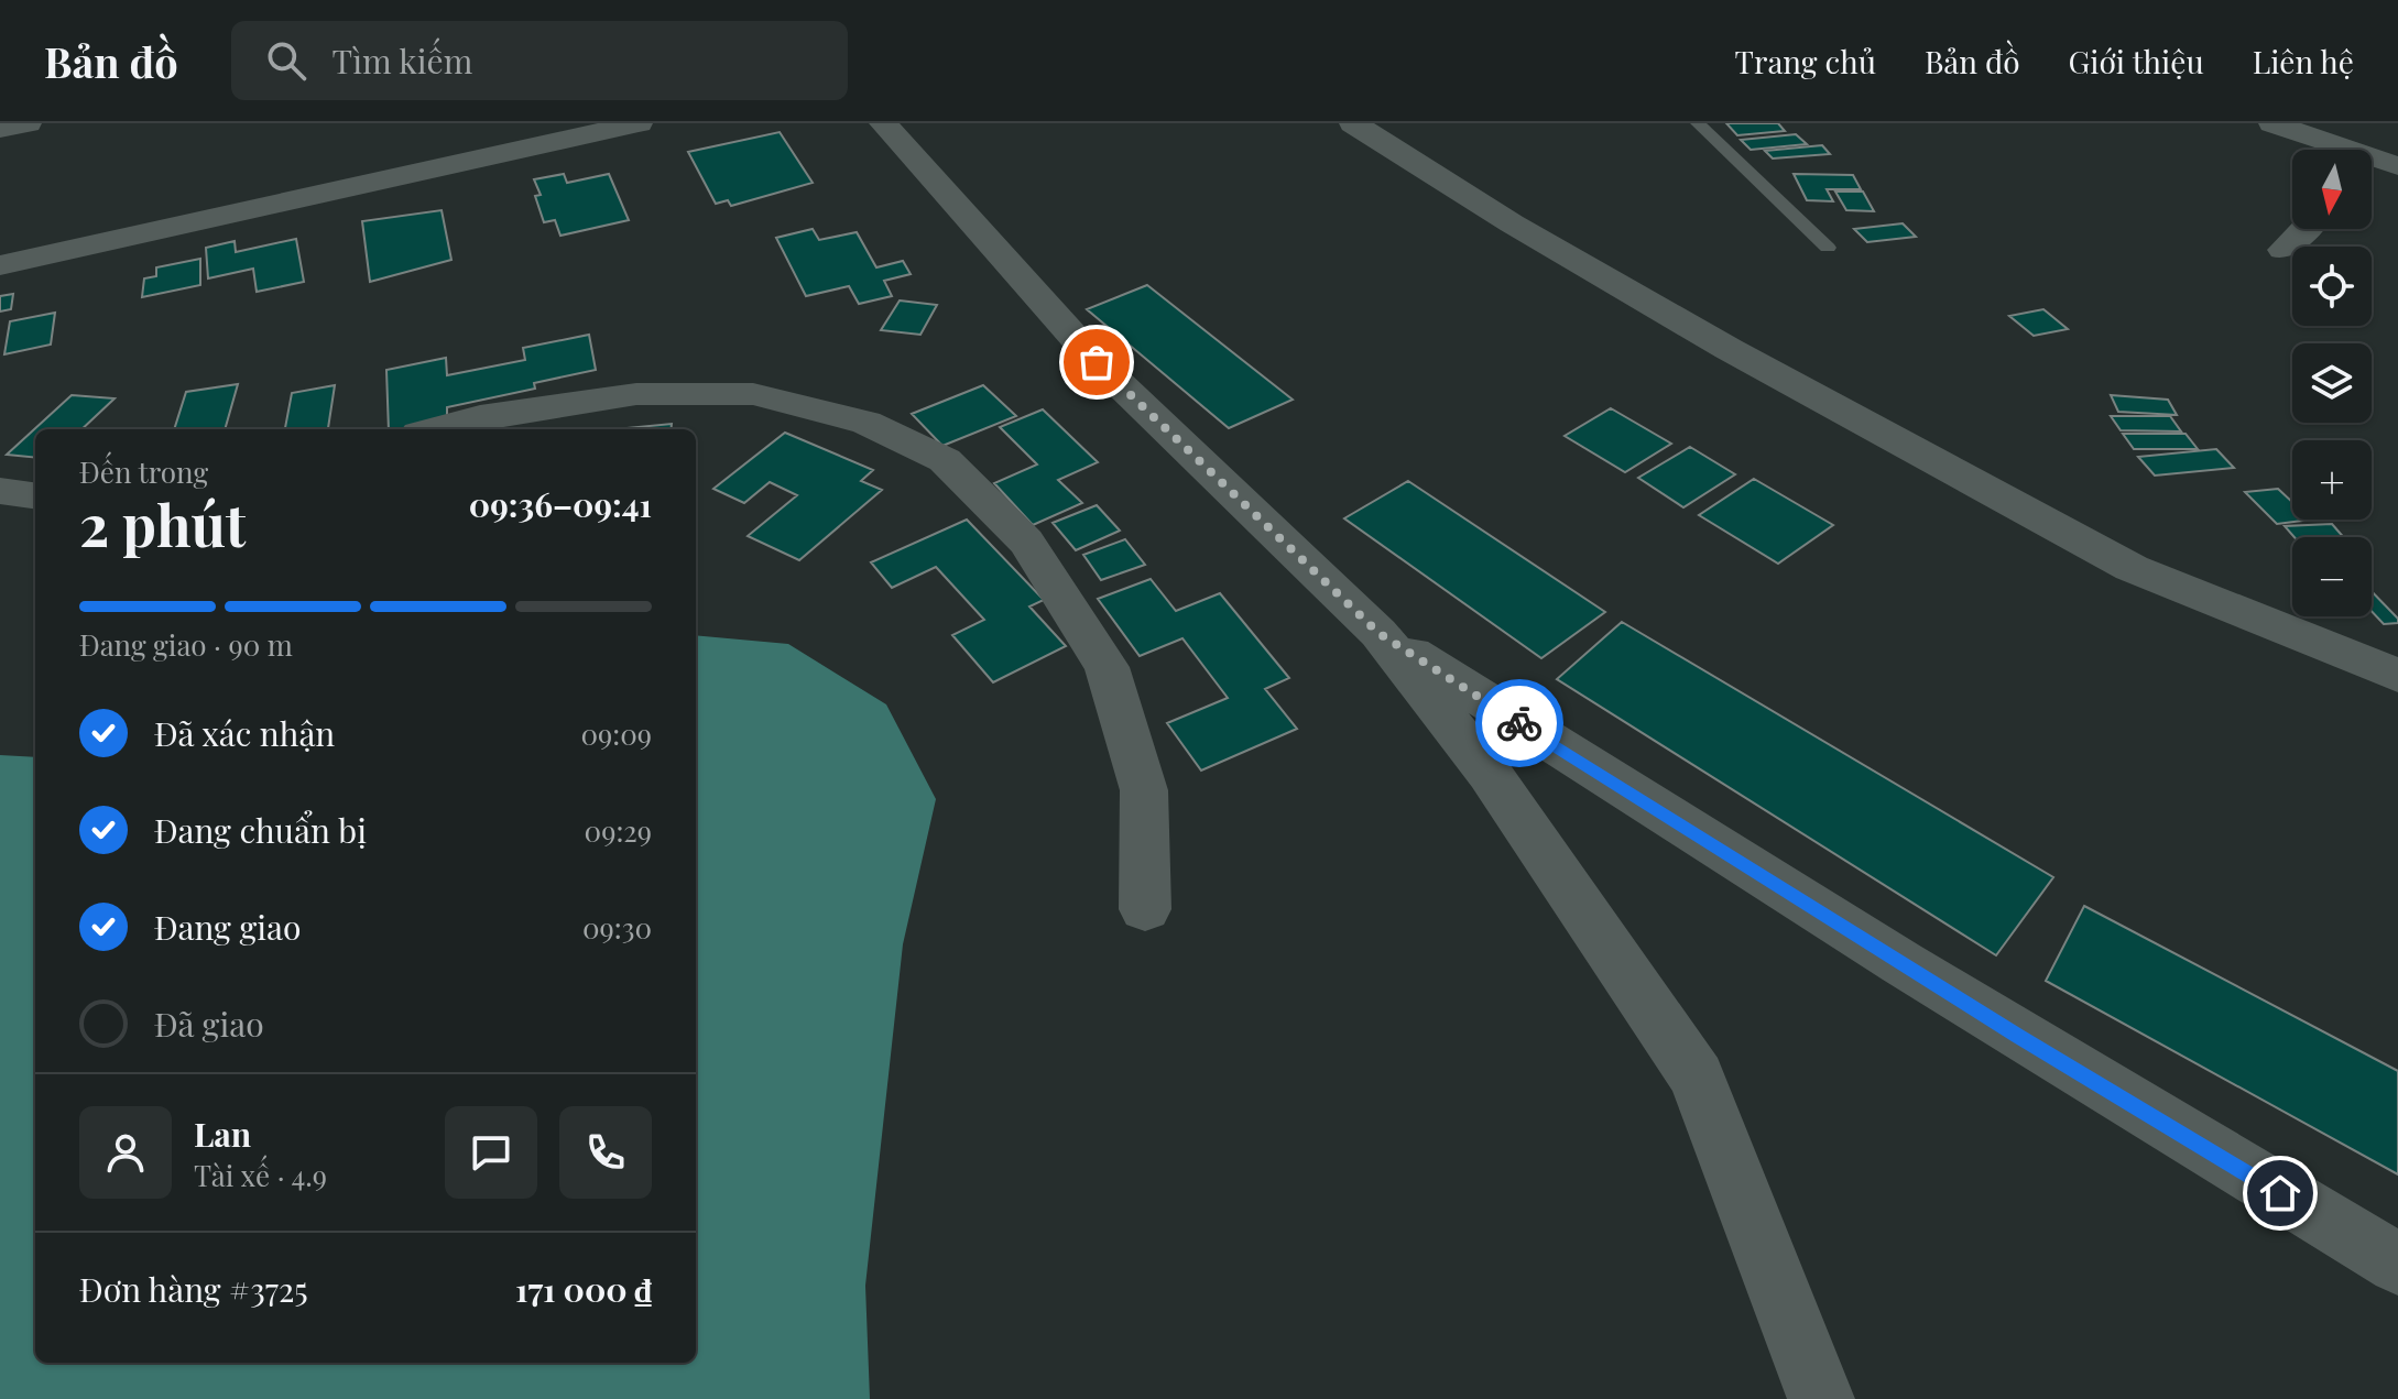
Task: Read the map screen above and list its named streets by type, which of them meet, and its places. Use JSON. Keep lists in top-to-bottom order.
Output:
{
  "north": "bottom",
  "page": {
    "header": "Bản đồ",
    "search": "Tìm kiếm",
    "nav": [
      "Trang chủ",
      "Bản đồ",
      "Giới thiệu",
      "Liên hệ"
    ],
    "map_buttons": ["+", "−"],
    "heading": ["2 phút", "Đến trong", "09:36–09:41"],
    "panel": [
      "Lan",
      "Tài xế · 4.9",
      "Đơn hàng #3725",
      "171 000 ₫"
    ],
    "bar": "Đang giao · 90 m",
    "list": [
      ["Đã xác nhận", "09:09"],
      ["Đang chuẩn bị", "09:29"],
      ["Đang giao", "09:30"],
      "Đã giao"
    ]
  }
}
